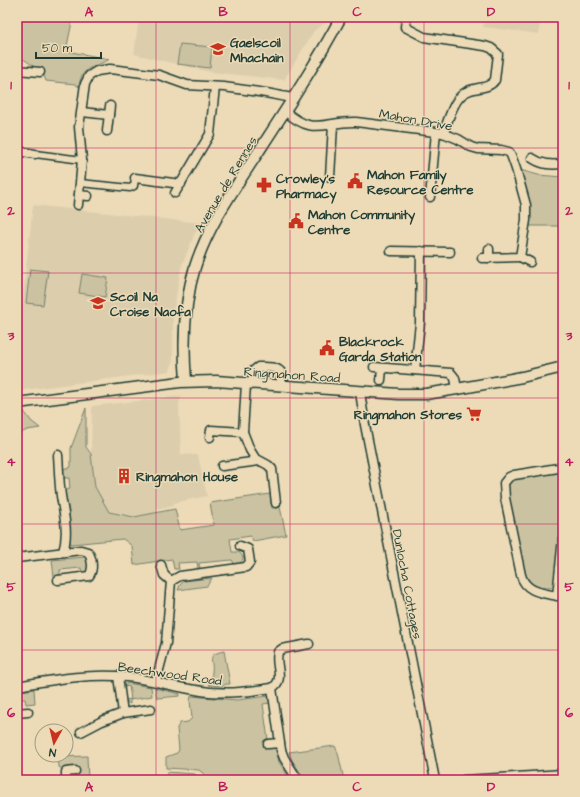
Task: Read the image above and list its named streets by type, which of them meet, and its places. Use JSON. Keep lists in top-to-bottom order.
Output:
{
  "streets": {
    "street": [
      "Mahon Drive",
      "Avenue de Rennes",
      "Ringmahon Road",
      "Dunlocha Cottages",
      "Beechwood Road"
    ]
  },
  "crossings": [
    ["Mahon Drive", "Avenue de Rennes"],
    ["Avenue de Rennes", "Ringmahon Road"],
    ["Ringmahon Road", "Dunlocha Cottages"]
  ],
  "places": {
    "school or university": ["Gaelscoil Mhachain", "Scoil Na Croise Naofa"],
    "public building": ["Mahon Family Resource Centre", "Mahon Community Centre", "Blackrock Garda Station"],
    "pharmacy": ["Crowley's Pharmacy"],
    "supermarket": ["Ringmahon Stores"],
    "building": ["Ringmahon House"]
  },
  "scale_bar": "50 m",
  "north": "bottom",
  "grid": {
    "columns": [
      "A",
      "B",
      "C",
      "D"
    ],
    "rows": [
      "1",
      "2",
      "3",
      "4",
      "5",
      "6"
    ]
  }
}
